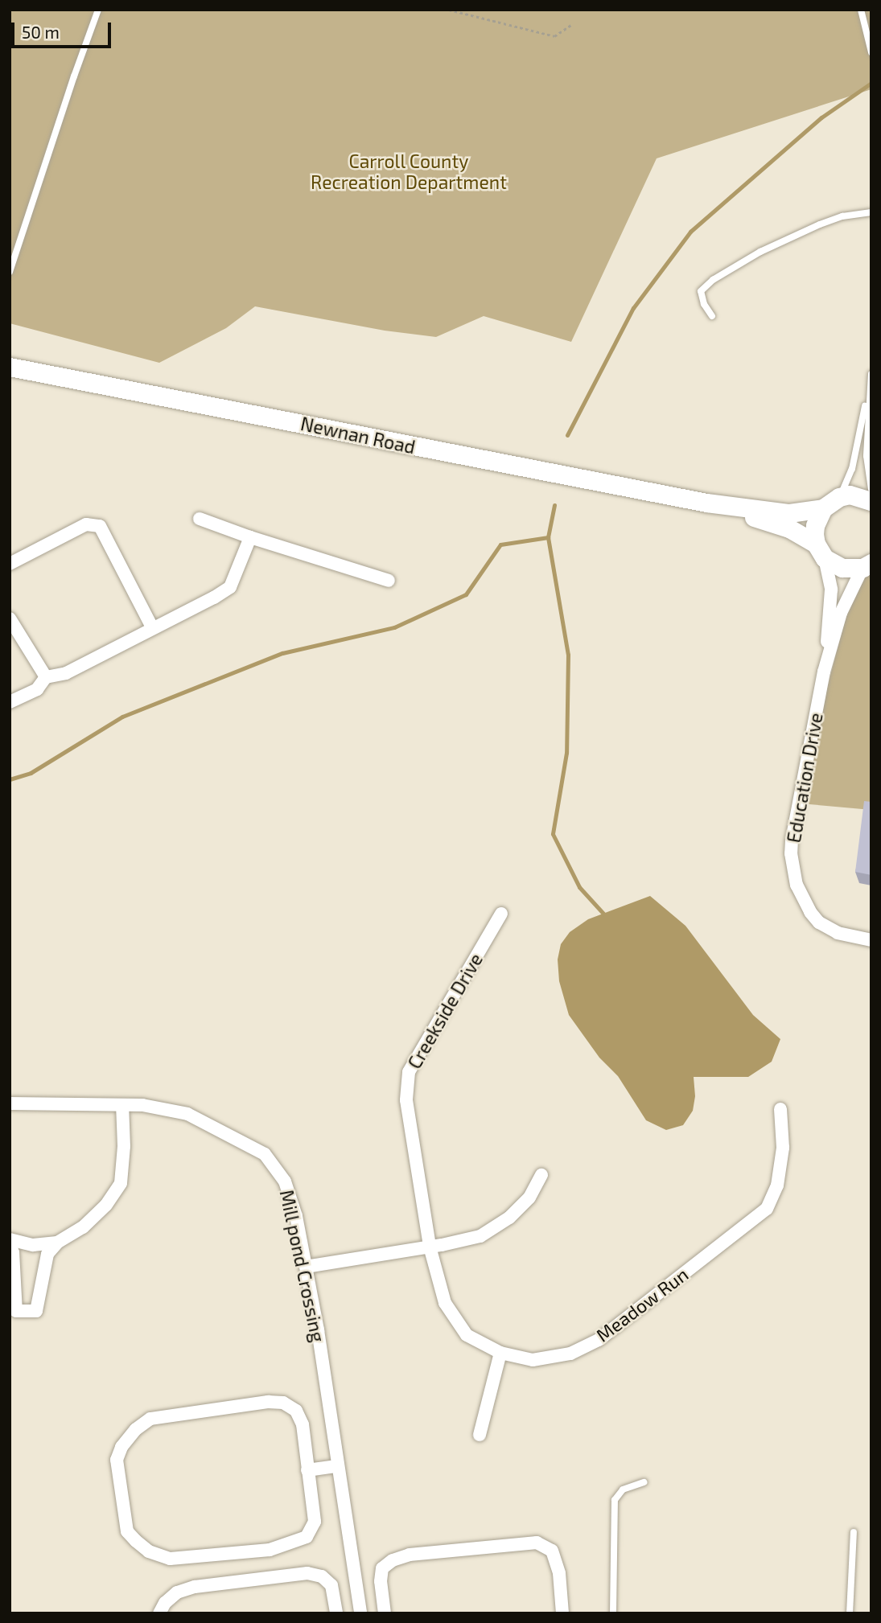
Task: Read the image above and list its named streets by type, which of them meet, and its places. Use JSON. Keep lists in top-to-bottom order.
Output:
{
  "streets": {
    "main road": ["Newnan Road"],
    "street": [
      "Education Drive",
      "Creekside Drive",
      "Mill pond Crossing",
      "Meadow Run"
    ]
  },
  "crossings": [
    ["Newnan Road", "Education Drive"],
    ["Creekside Drive", "Meadow Run"]
  ],
  "parks": ["Carroll County Recreation Department"],
  "scale_bar": "50 m"
}
